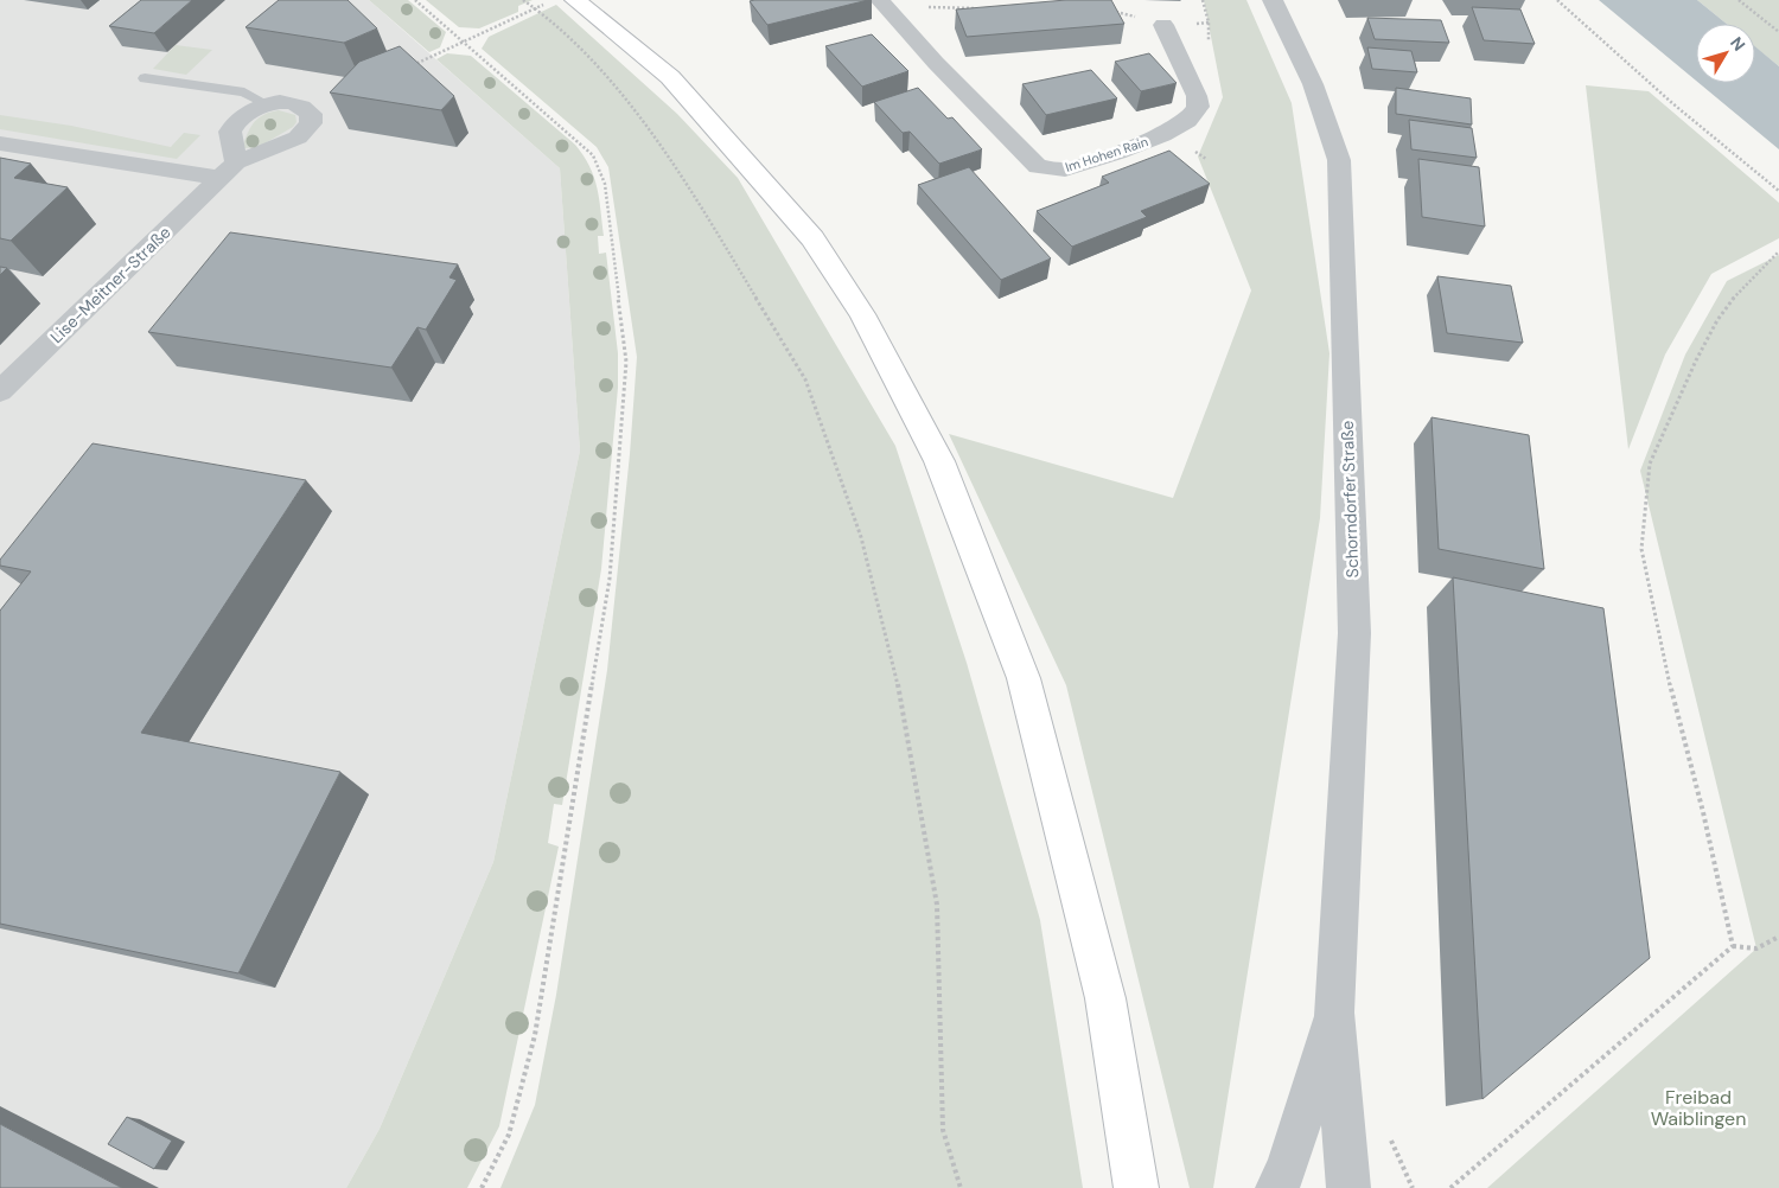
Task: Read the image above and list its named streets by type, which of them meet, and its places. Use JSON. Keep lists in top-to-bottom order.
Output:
{
  "streets": {
    "street": ["Im Hohen Rain", "Lise-Meitner-Straße", "Schorndorfer Straße"]
  },
  "parks": ["Freibad Waiblingen"],
  "north": "top right"
}
